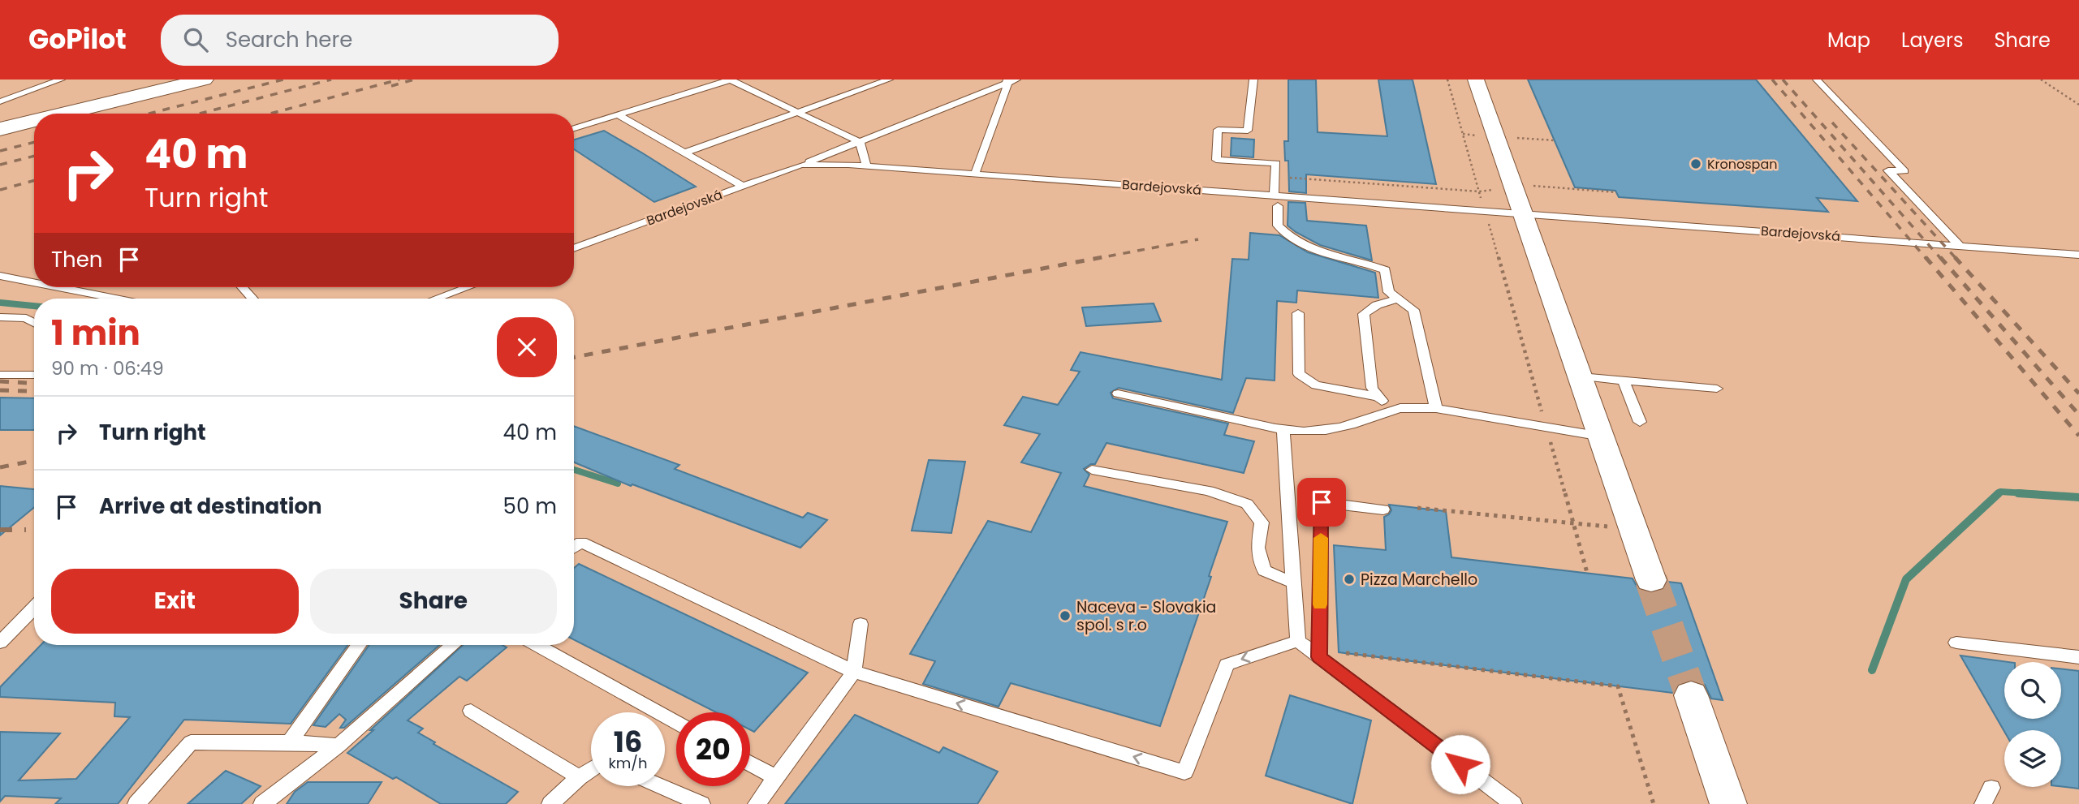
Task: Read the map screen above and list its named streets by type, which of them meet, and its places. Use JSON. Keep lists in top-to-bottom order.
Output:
{
  "streets": {
    "lane": ["Bardejovská"]
  },
  "places": ["Kronospan", "Pizza Marchello", "Naceva - Slovakia spol. s r.o"],
  "page": {
    "header": "GoPilot",
    "search": "Search here",
    "nav": ["Map", "Layers", "Share"],
    "turn": ["40 m", "Turn right"],
    "then": "Then",
    "heading": ["1 min", "90 m · 06:49"],
    "list": [
      {
        "name": "Turn right",
        "value": "40 m"
      },
      {
        "name": "Arrive at destination",
        "value": "50 m"
      }
    ],
    "buttons": ["Exit", "Share"],
    "speed": "16 km/h",
    "limit": "20"
  }
}
